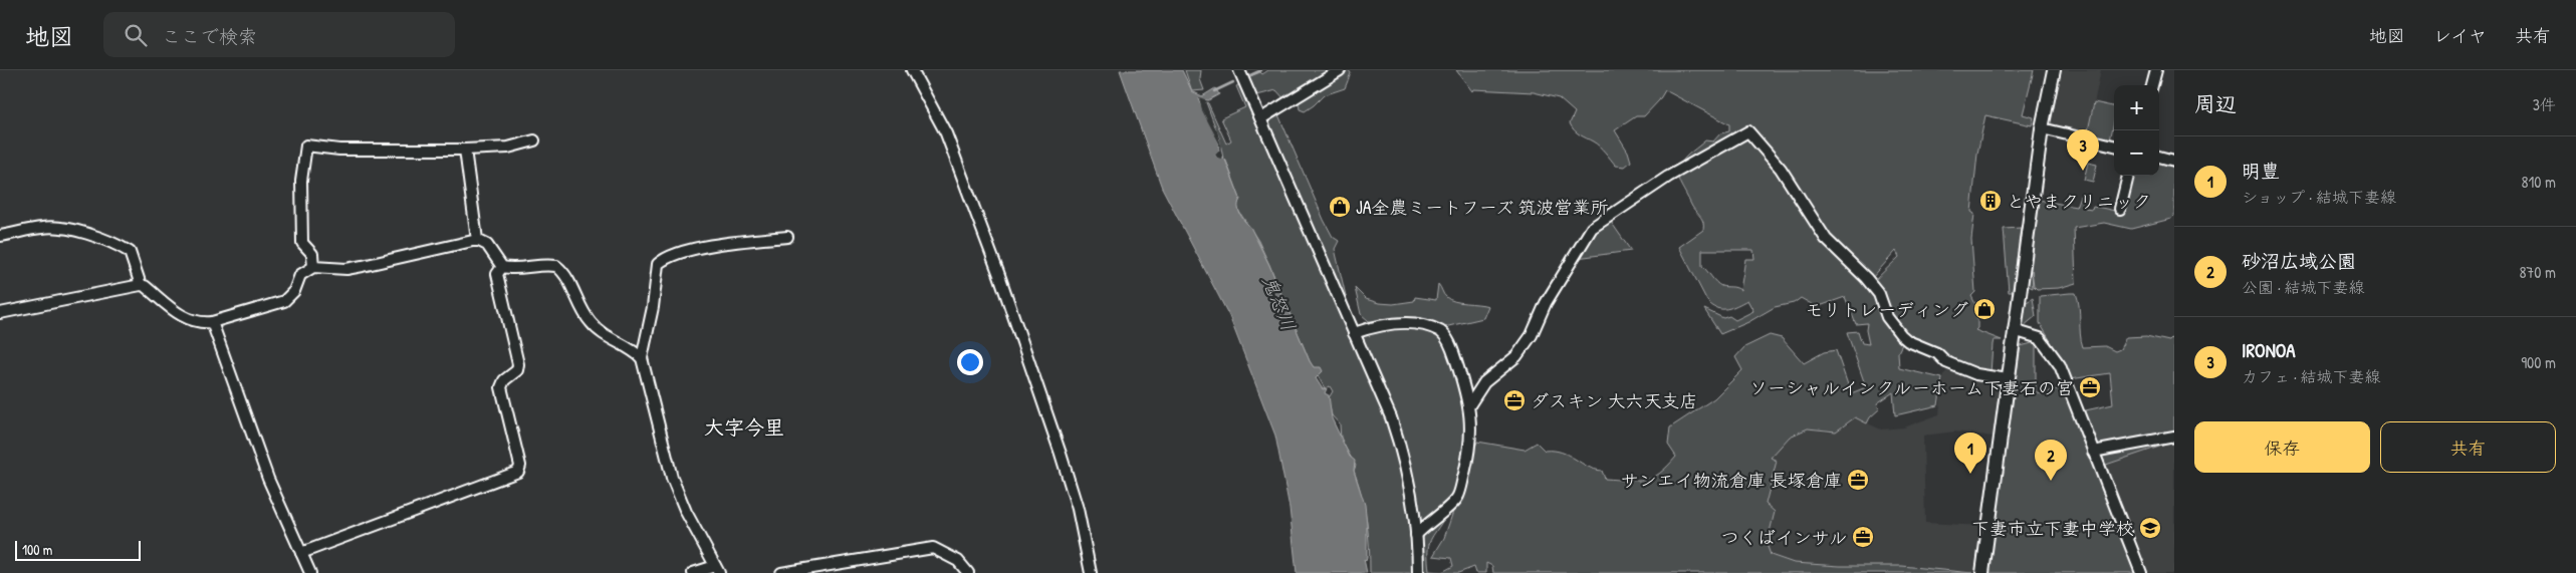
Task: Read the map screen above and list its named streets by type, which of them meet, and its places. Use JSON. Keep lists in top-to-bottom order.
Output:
{
  "districts": ["大字今里"],
  "water": ["鬼怒川"],
  "places": {
    "building": ["とやまクリニック"],
    "shop": ["JA全農ミートフーズ 筑波営業所", "モリトレーディング"],
    "office": [
      "ソーシャルインクルーホーム下妻石の宮",
      "ダスキン 大六天支店",
      "サンエイ物流倉庫 長塚倉庫",
      "つくばインサル"
    ],
    "school or university": ["下妻市立下妻中学校"]
  },
  "scale_bar": "100 m",
  "page": {
    "header": "地図",
    "search": "ここで検索",
    "nav": ["地図", "レイヤ", "共有"],
    "heading": ["周辺", "3件"],
    "map_buttons": ["+", "−"],
    "pins": ["3", "1", "2"],
    "list": [
      {
        "mark": "1",
        "name": "明豊",
        "note": "ショップ · 結城下妻線",
        "value": "810 m"
      },
      {
        "mark": "2",
        "name": "砂沼広域公園",
        "note": "公園 · 結城下妻線",
        "value": "870 m"
      },
      {
        "mark": "3",
        "name": "IRONOA",
        "note": "カフェ · 結城下妻線",
        "value": "900 m"
      }
    ],
    "buttons": ["保存", "共有"],
    "scale": "100 m"
  }
}
